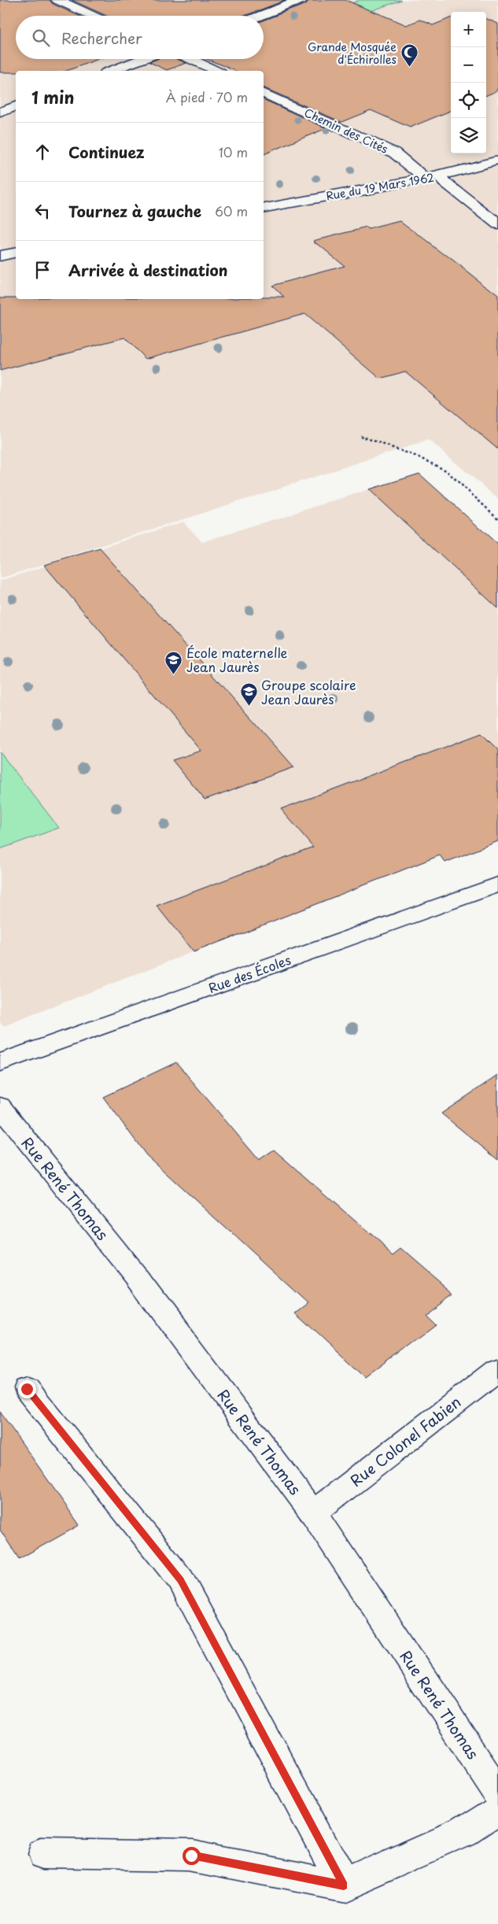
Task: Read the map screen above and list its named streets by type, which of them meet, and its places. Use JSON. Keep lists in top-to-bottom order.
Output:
{
  "streets": {
    "street": [
      "Chemin des Cités",
      "Rue du 19 Mars 1962",
      "Rue des Écoles",
      "Rue René Thomas",
      "Rue Colonel Fabien"
    ]
  },
  "crossings": [
    ["Chemin des Cités", "Rue du 19 Mars 1962"],
    ["Rue René Thomas", "Rue Colonel Fabien"]
  ],
  "places": {
    "mosque": ["Grande Mosquée d'Échirolles"],
    "school or university": ["École maternelle Jean Jaurès", "Groupe scolaire Jean Jaurès"]
  },
  "page": {
    "map_buttons": ["+", "−"],
    "search": "Rechercher",
    "heading": ["1 min", "À pied · 70 m"],
    "list": [
      ["Continuez", "10 m"],
      ["Tournez à gauche", "60 m"],
      "Arrivée à destination"
    ]
  }
}
